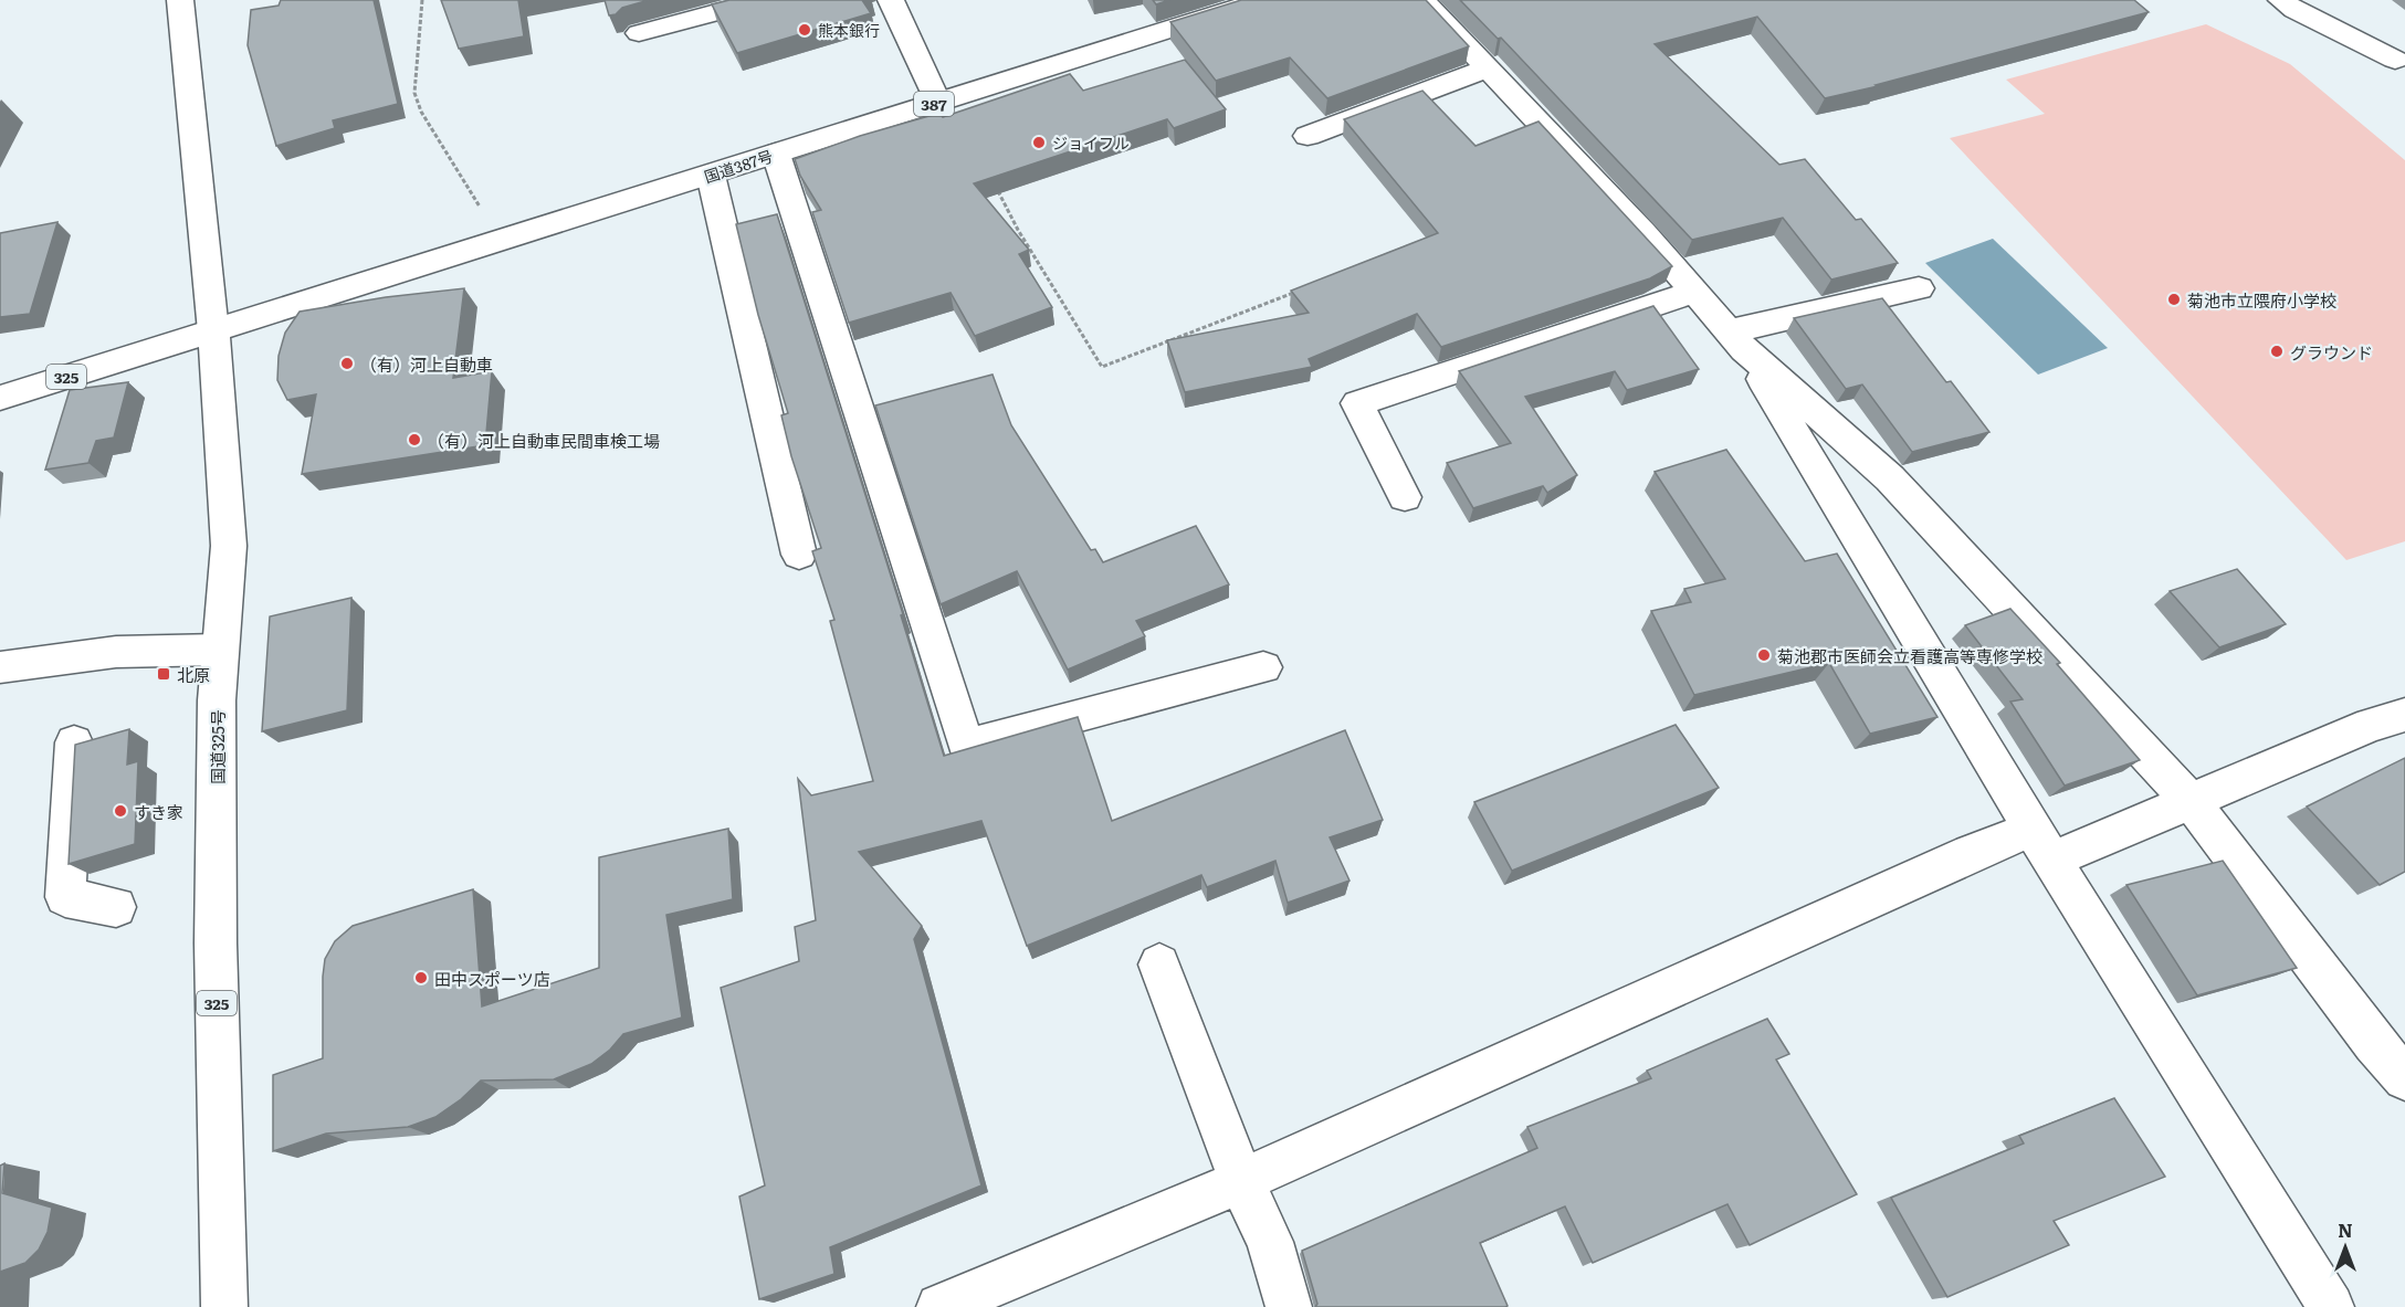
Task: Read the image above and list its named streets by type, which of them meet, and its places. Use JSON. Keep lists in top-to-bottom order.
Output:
{
  "streets": {
    "main road": [
      "387",
      "国道387号",
      "325",
      "国道325号"
    ]
  },
  "crossings": [
    ["国道387号", "325"],
    ["国道387号", "国道325号"],
    ["325", "国道325号"]
  ],
  "places": {
    "other": [
      "熊本銀行",
      "ジョイフル",
      "菊池市立隈府小学校",
      "グラウンド",
      "（有）河上自動車",
      "（有）河上自動車民間車検工場",
      "菊池郡市医師会立看護高等専修学校",
      "すき家",
      "田中スポーツ店"
    ],
    "transit": ["北原"]
  },
  "north": "top"
}
